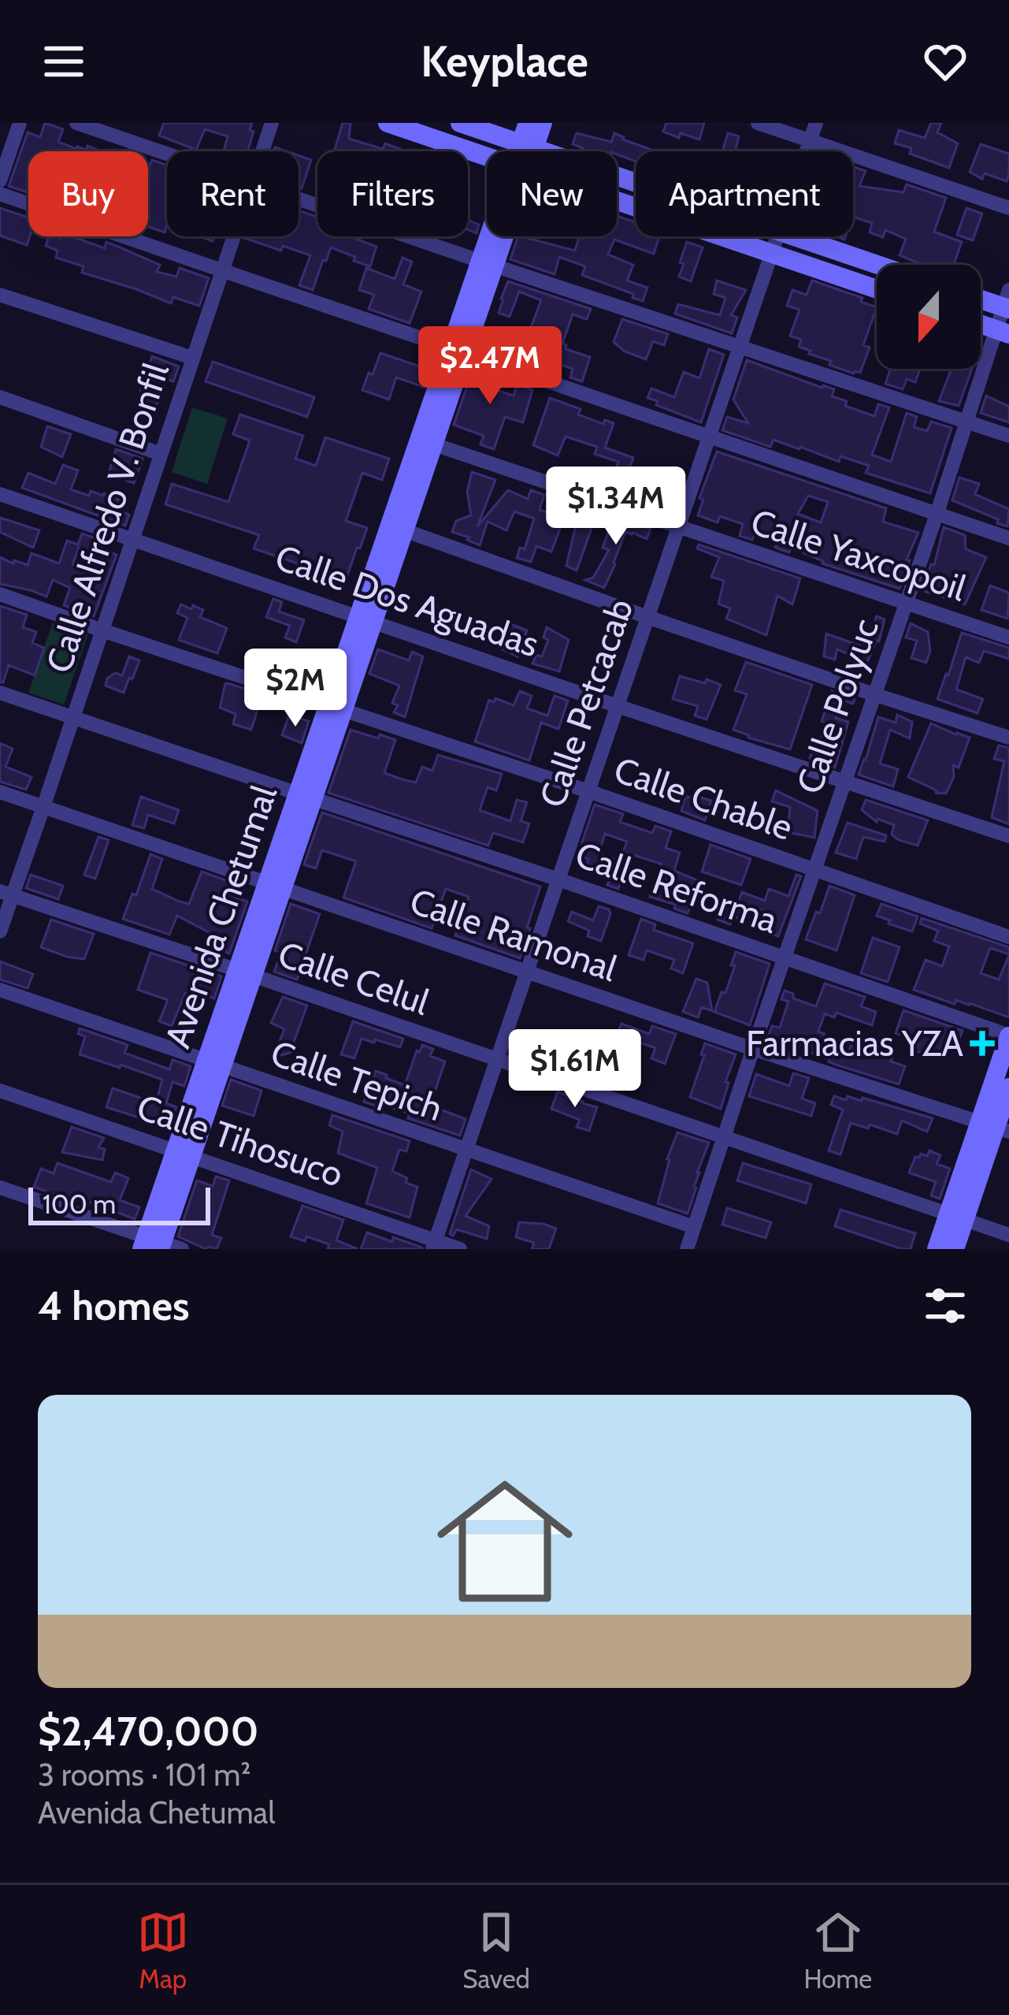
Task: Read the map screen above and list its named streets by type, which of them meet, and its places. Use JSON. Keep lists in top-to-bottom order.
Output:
{
  "streets": {
    "main road": ["Avenida Chetumal"],
    "street": [
      "Calle Alfredo V. Bonfil",
      "Calle Yaxcopoil",
      "Calle Dos Aguadas",
      "Calle Petcacab",
      "Calle Polyuc",
      "Calle Chable",
      "Calle Reforma",
      "Calle Ramonal",
      "Calle Celul",
      "Calle Tepich",
      "Calle Tihosuco"
    ]
  },
  "crossings": [
    ["Calle Alfredo V. Bonfil", "Calle Dos Aguadas"],
    ["Calle Alfredo V. Bonfil", "Calle Chable"],
    ["Calle Alfredo V. Bonfil", "Calle Reforma"],
    ["Calle Alfredo V. Bonfil", "Calle Ramonal"],
    ["Calle Alfredo V. Bonfil", "Calle Celul"],
    ["Calle Yaxcopoil", "Calle Petcacab"],
    ["Calle Yaxcopoil", "Calle Polyuc"],
    ["Calle Yaxcopoil", "Avenida Chetumal"],
    ["Calle Dos Aguadas", "Calle Petcacab"],
    ["Calle Dos Aguadas", "Calle Polyuc"],
    ["Calle Dos Aguadas", "Avenida Chetumal"],
    ["Calle Petcacab", "Calle Chable"],
    ["Calle Petcacab", "Calle Reforma"],
    ["Calle Petcacab", "Calle Ramonal"],
    ["Calle Petcacab", "Calle Celul"],
    ["Calle Petcacab", "Calle Tepich"],
    ["Calle Petcacab", "Calle Tihosuco"],
    ["Calle Polyuc", "Calle Chable"],
    ["Calle Polyuc", "Calle Reforma"],
    ["Calle Polyuc", "Calle Ramonal"],
    ["Calle Polyuc", "Calle Celul"],
    ["Calle Polyuc", "Calle Tepich"],
    ["Calle Chable", "Avenida Chetumal"],
    ["Calle Reforma", "Avenida Chetumal"],
    ["Avenida Chetumal", "Calle Ramonal"],
    ["Avenida Chetumal", "Calle Celul"],
    ["Avenida Chetumal", "Calle Tepich"],
    ["Avenida Chetumal", "Calle Tihosuco"]
  ],
  "places": {
    "health": ["Farmacias YZA"]
  },
  "scale_bar": "100 m",
  "north": "bottom",
  "page": {
    "header": "Keyplace",
    "chip": [
      "Buy",
      "Rent",
      "Filters",
      "New",
      "Apartment"
    ],
    "price": [
      "$2.47M",
      "$1.34M",
      "$2M",
      "$1.61M"
    ],
    "scale": "100 m",
    "heading": "4 homes",
    "list": [
      {
        "name": "$2,470,000",
        "note": "3 rooms · 101 m² · Avenida Chetumal"
      }
    ],
    "tabs": ["Map", "Saved", "Home"]
  }
}
